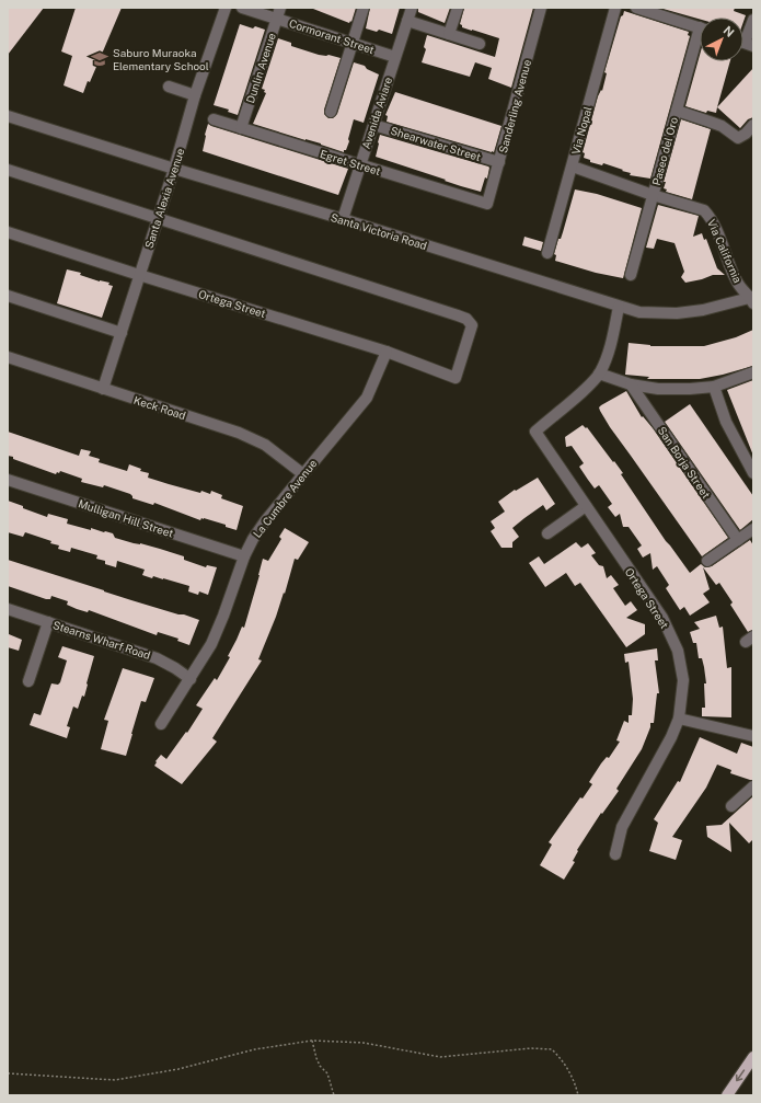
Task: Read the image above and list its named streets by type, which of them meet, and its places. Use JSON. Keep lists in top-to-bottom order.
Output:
{
  "streets": {
    "street": [
      "Cormorant Street",
      "Dunlin Avenue",
      "Sanderling Avenue",
      "Avenida Aviare",
      "Via Nopal",
      "Shearwater Street",
      "Paseo del Oro",
      "Egret Street",
      "Santa Alexia Avenue",
      "Santa Victoria Road",
      "Via California",
      "Ortega Street",
      "Keck Road",
      "San Borja Street",
      "La Cumbre Avenue",
      "Mulligan Hill Street",
      "Stearns Wharf Road"
    ]
  },
  "crossings": [
    ["Cormorant Street", "Dunlin Avenue"],
    ["Cormorant Street", "Avenida Aviare"],
    ["Dunlin Avenue", "Egret Street"],
    ["Sanderling Avenue", "Shearwater Street"],
    ["Sanderling Avenue", "Egret Street"],
    ["Avenida Aviare", "Shearwater Street"],
    ["Avenida Aviare", "Egret Street"],
    ["Avenida Aviare", "Santa Victoria Road"],
    ["Via Nopal", "Via California"],
    ["Paseo del Oro", "Via California"],
    ["Santa Alexia Avenue", "Santa Victoria Road"],
    ["Santa Alexia Avenue", "Ortega Street"],
    ["Santa Alexia Avenue", "Keck Road"],
    ["Santa Victoria Road", "Via California"],
    ["Ortega Street", "La Cumbre Avenue"],
    ["Keck Road", "La Cumbre Avenue"],
    ["La Cumbre Avenue", "Mulligan Hill Street"],
    ["La Cumbre Avenue", "Stearns Wharf Road"]
  ],
  "places": {
    "school or university": ["Saburo Muraoka Elementary School"]
  },
  "north": "top right"
}
